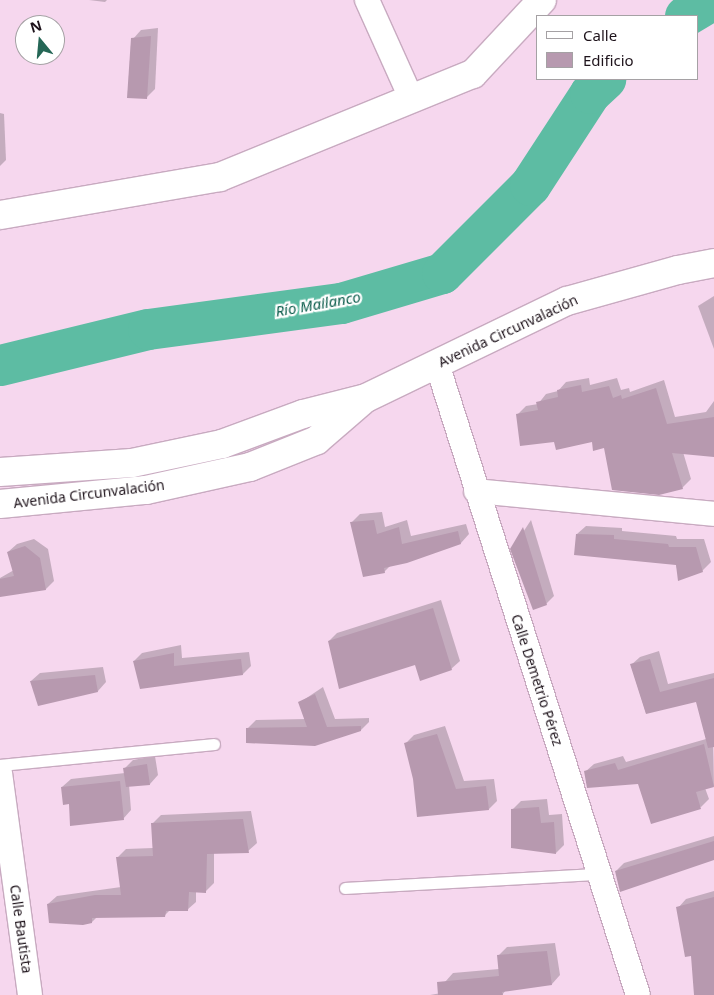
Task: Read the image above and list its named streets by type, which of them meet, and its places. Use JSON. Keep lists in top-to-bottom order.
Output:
{
  "streets": {
    "main road": ["Avenida Circunvalación"],
    "street": ["Calle Demetrio Pérez", "Calle Bautista"]
  },
  "crossings": [
    ["Avenida Circunvalación", "Calle Demetrio Pérez"]
  ],
  "water": ["Río Mailanco"],
  "legend": ["Calle", "Edificio"],
  "north": "top"
}
